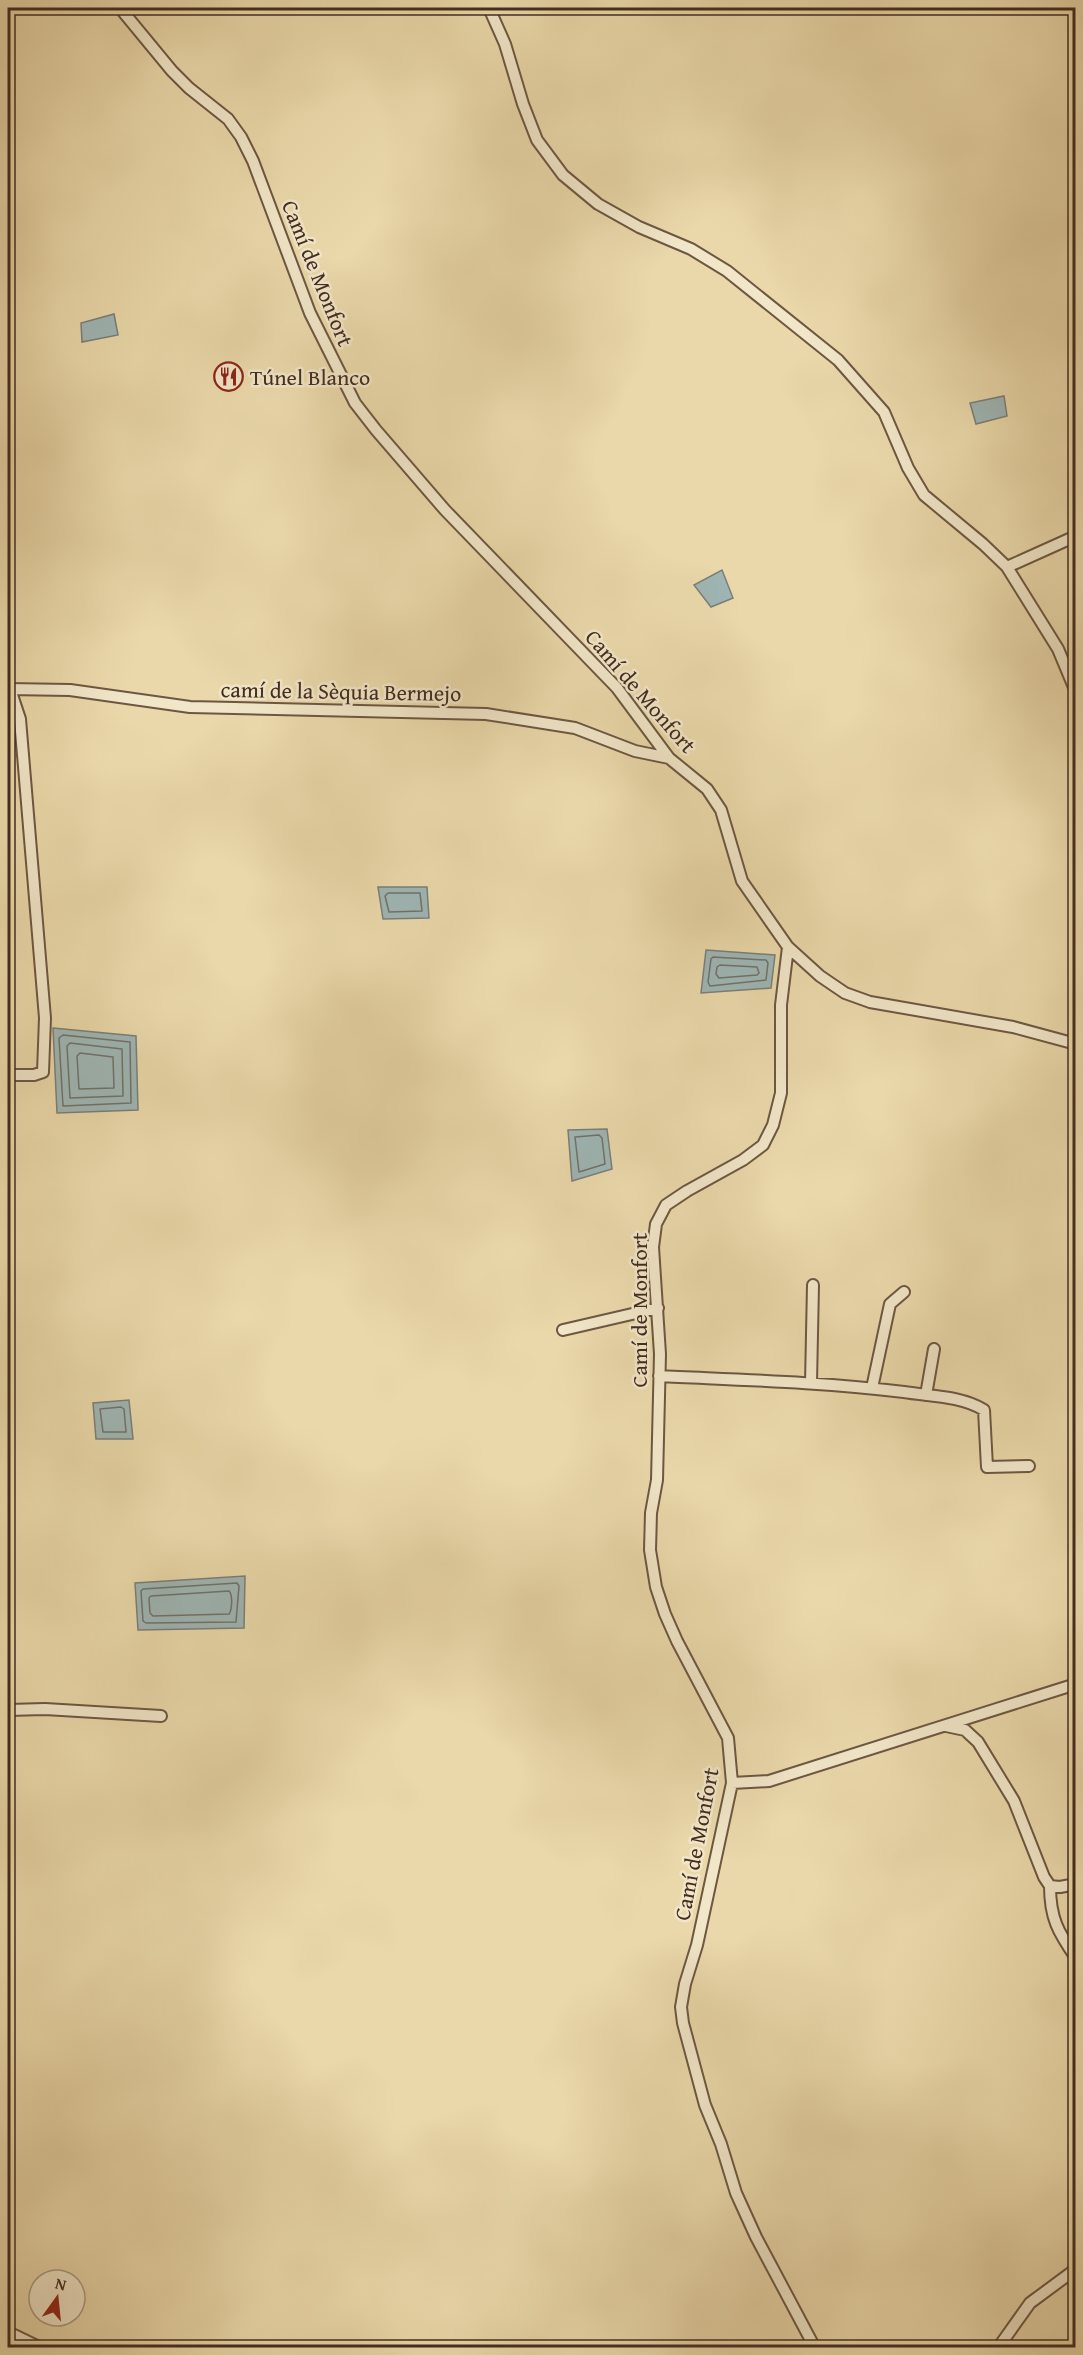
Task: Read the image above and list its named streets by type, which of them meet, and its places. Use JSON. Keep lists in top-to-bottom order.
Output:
{
  "streets": {
    "street": ["Camí de Monfort", "camí de la Sèquia Bermejo"]
  },
  "crossings": [
    ["Camí de Monfort", "camí de la Sèquia Bermejo"]
  ],
  "places": {
    "restaurant": ["Túnel Blanco"]
  },
  "north": "top"
}
